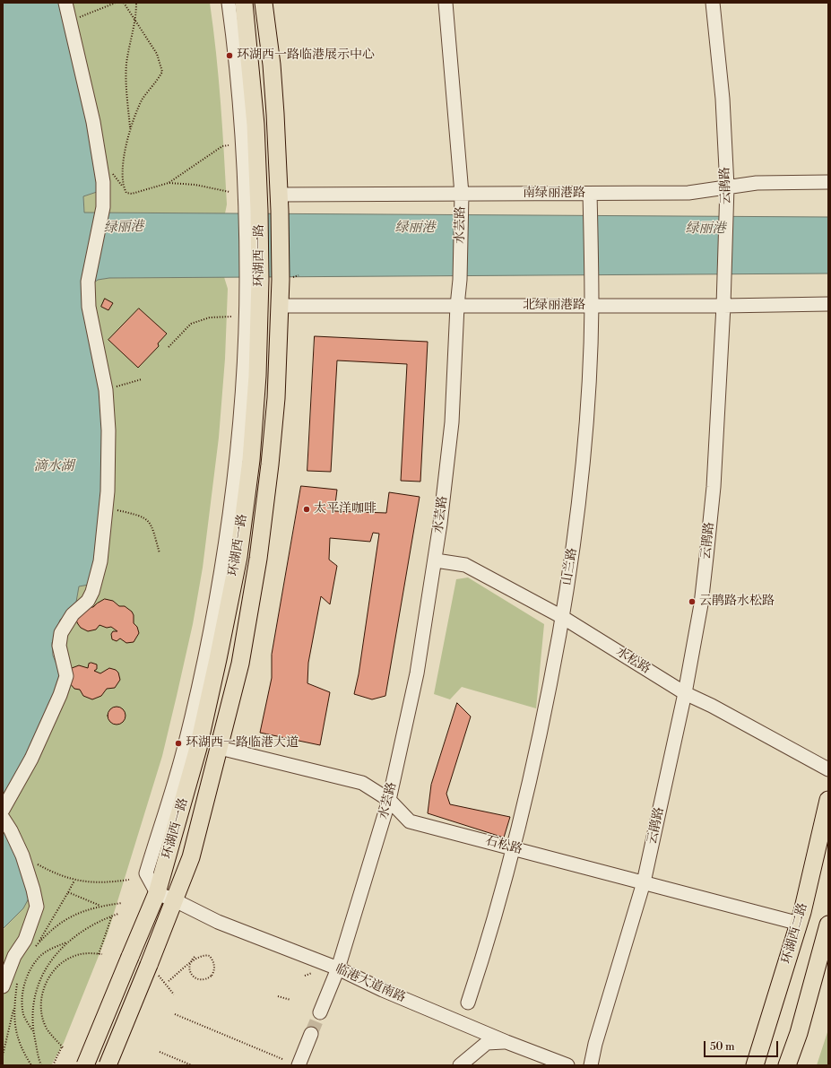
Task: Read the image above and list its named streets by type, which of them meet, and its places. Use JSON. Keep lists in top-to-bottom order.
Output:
{
  "streets": {
    "main road": ["环湖西一路", "环湖西二路"],
    "street": [
      "云鹃路",
      "南绿丽港路",
      "水芸路",
      "北绿丽港路",
      "山兰路",
      "水松路",
      "石松路",
      "临港大道南路"
    ]
  },
  "crossings": [
    ["云鹃路", "南绿丽港路"],
    ["云鹃路", "北绿丽港路"],
    ["云鹃路", "水松路"],
    ["云鹃路", "石松路"],
    ["南绿丽港路", "水芸路"],
    ["南绿丽港路", "环湖西一路"],
    ["南绿丽港路", "山兰路"],
    ["水芸路", "北绿丽港路"],
    ["水芸路", "水松路"],
    ["水芸路", "石松路"],
    ["水芸路", "临港大道南路"],
    ["环湖西一路", "北绿丽港路"],
    ["环湖西一路", "石松路"],
    ["环湖西一路", "临港大道南路"],
    ["北绿丽港路", "山兰路"],
    ["山兰路", "水松路"],
    ["山兰路", "石松路"],
    ["石松路", "环湖西二路"]
  ],
  "water": ["绿丽港", "滴水湖"],
  "places": [
    "环湖西一路临港展示中心",
    "太平洋咖啡",
    "云鹃路水松路",
    "环湖西一路临港大道"
  ],
  "scale_bar": "50 m"
}
